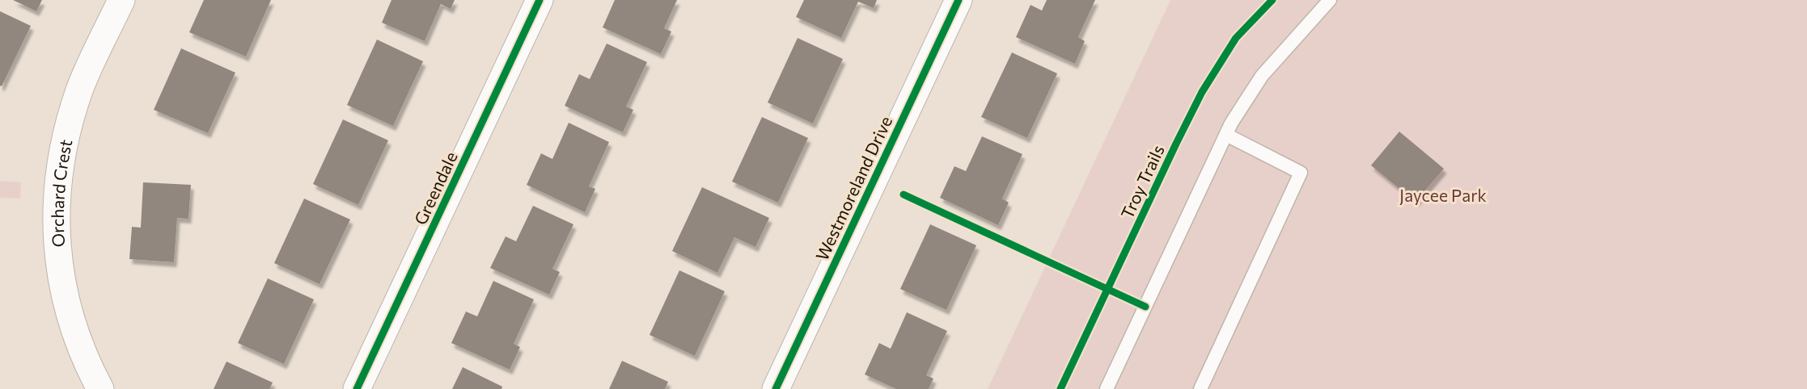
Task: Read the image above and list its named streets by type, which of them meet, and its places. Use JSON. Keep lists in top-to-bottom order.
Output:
{
  "streets": {
    "street": ["Greendale", "Westmoreland Drive", "Orchard Crest"],
    "cycle path": ["Troy Trails"]
  },
  "parks": ["Jaycee Park"]
}
